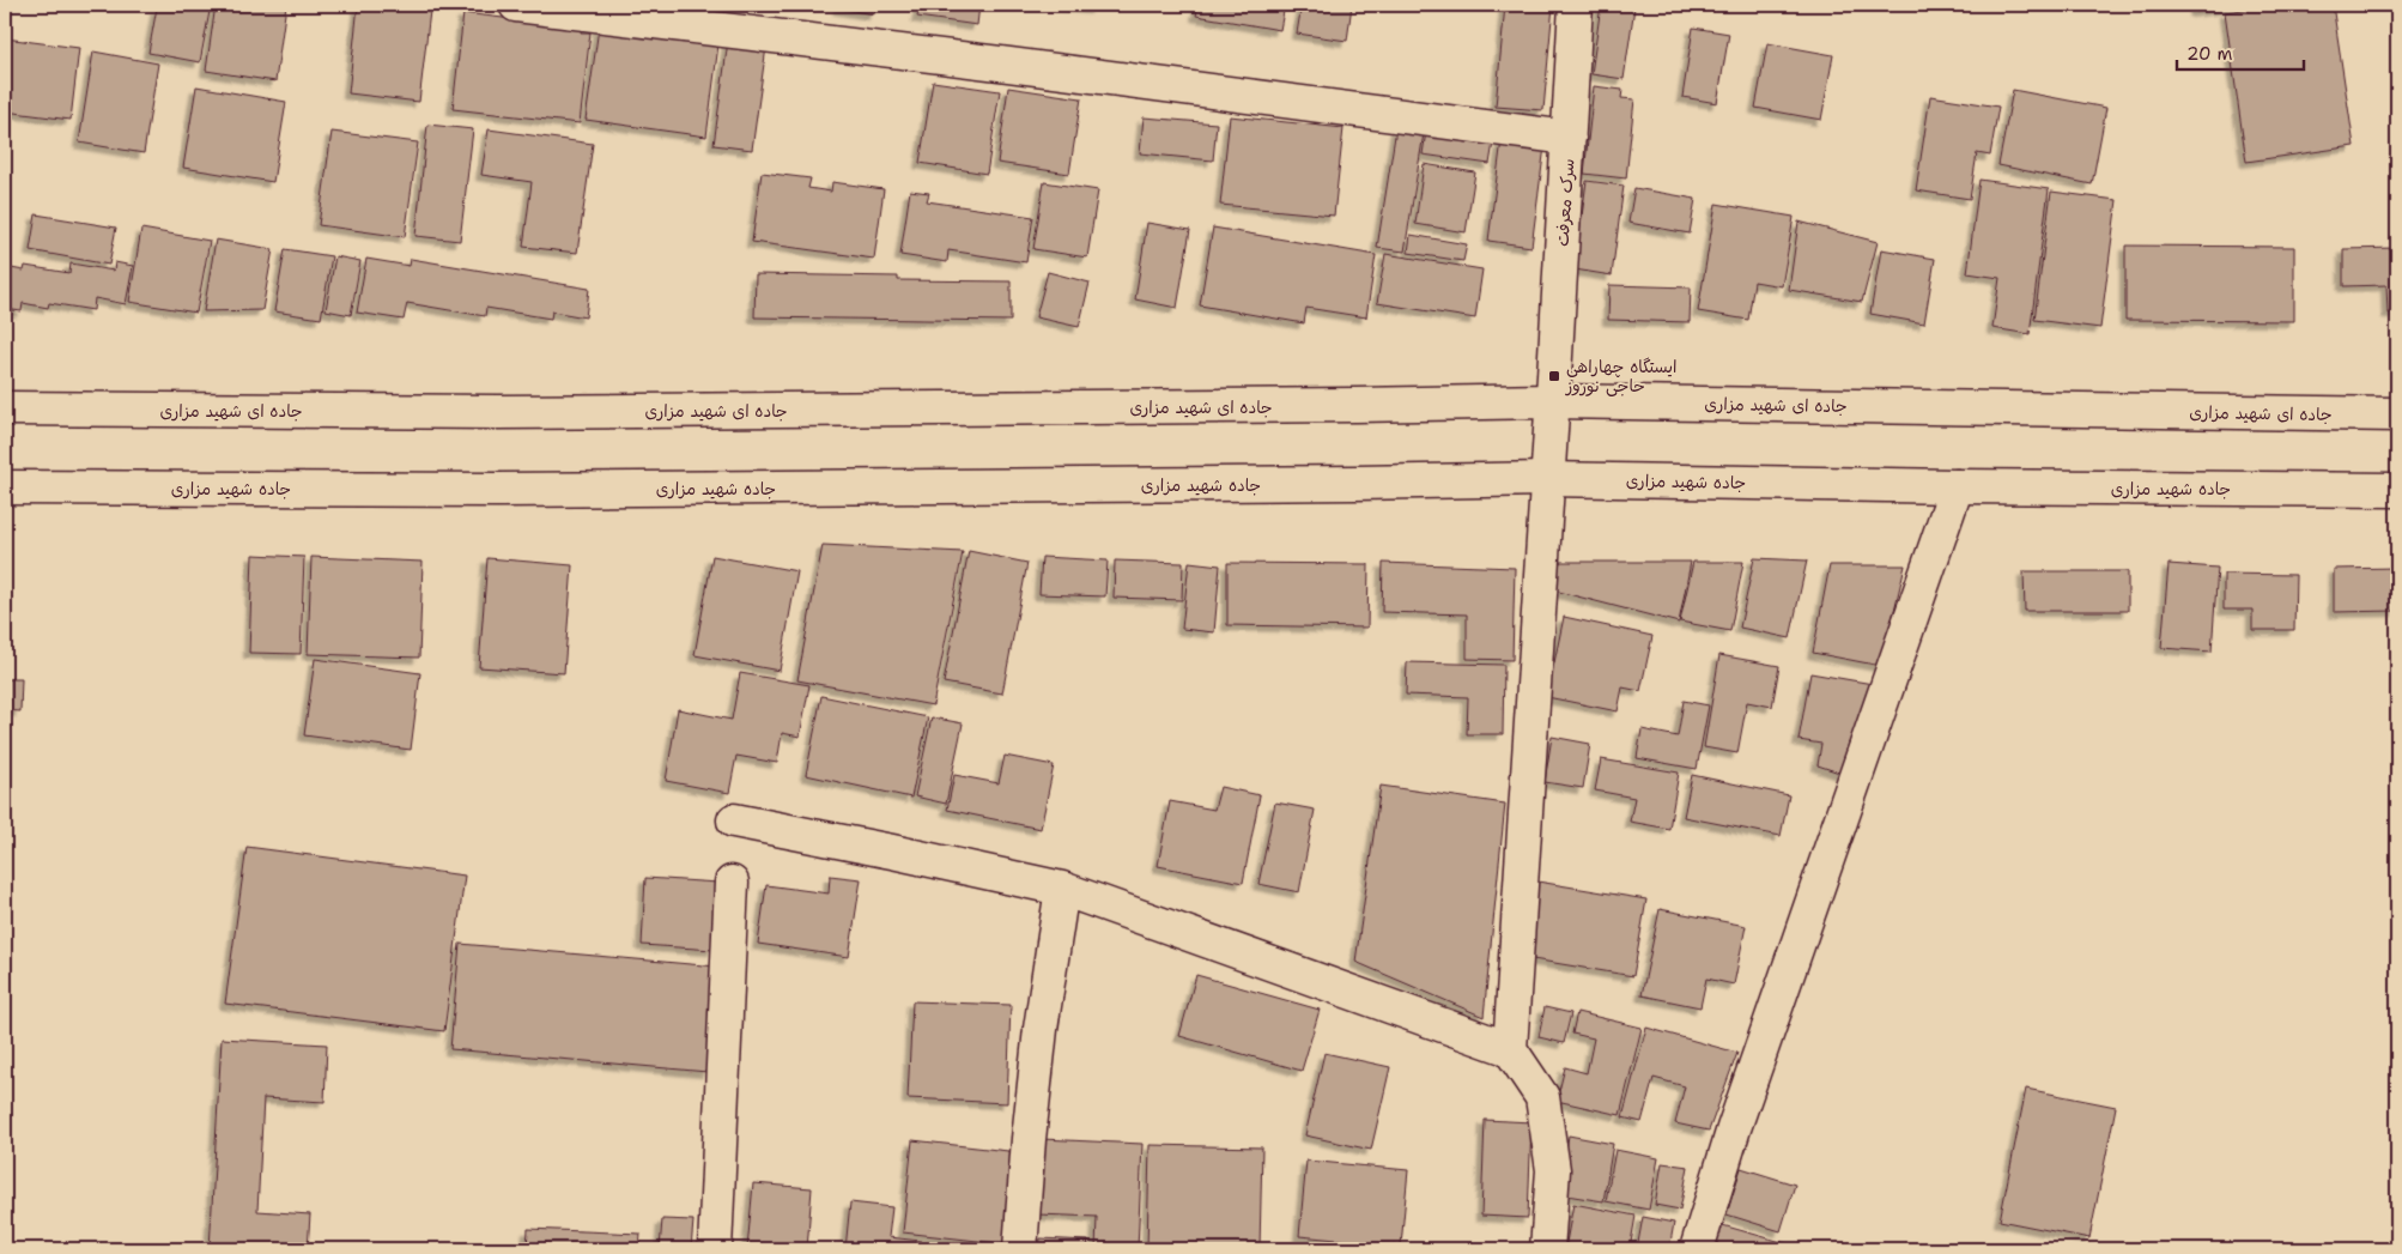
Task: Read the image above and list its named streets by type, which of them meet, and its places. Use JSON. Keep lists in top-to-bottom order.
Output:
{
  "streets": {
    "main road": ["سرک معرفت", "جاده ای شهید مزاری", "جاده شهید مزاری"]
  },
  "crossings": [
    ["سرک معرفت", "جاده ای شهید مزاری"],
    ["سرک معرفت", "جاده شهید مزاری"]
  ],
  "places": {
    "transit": ["ایستگاه چهاراهی حاجی نوروز"]
  },
  "scale_bar": "20 m"
}
